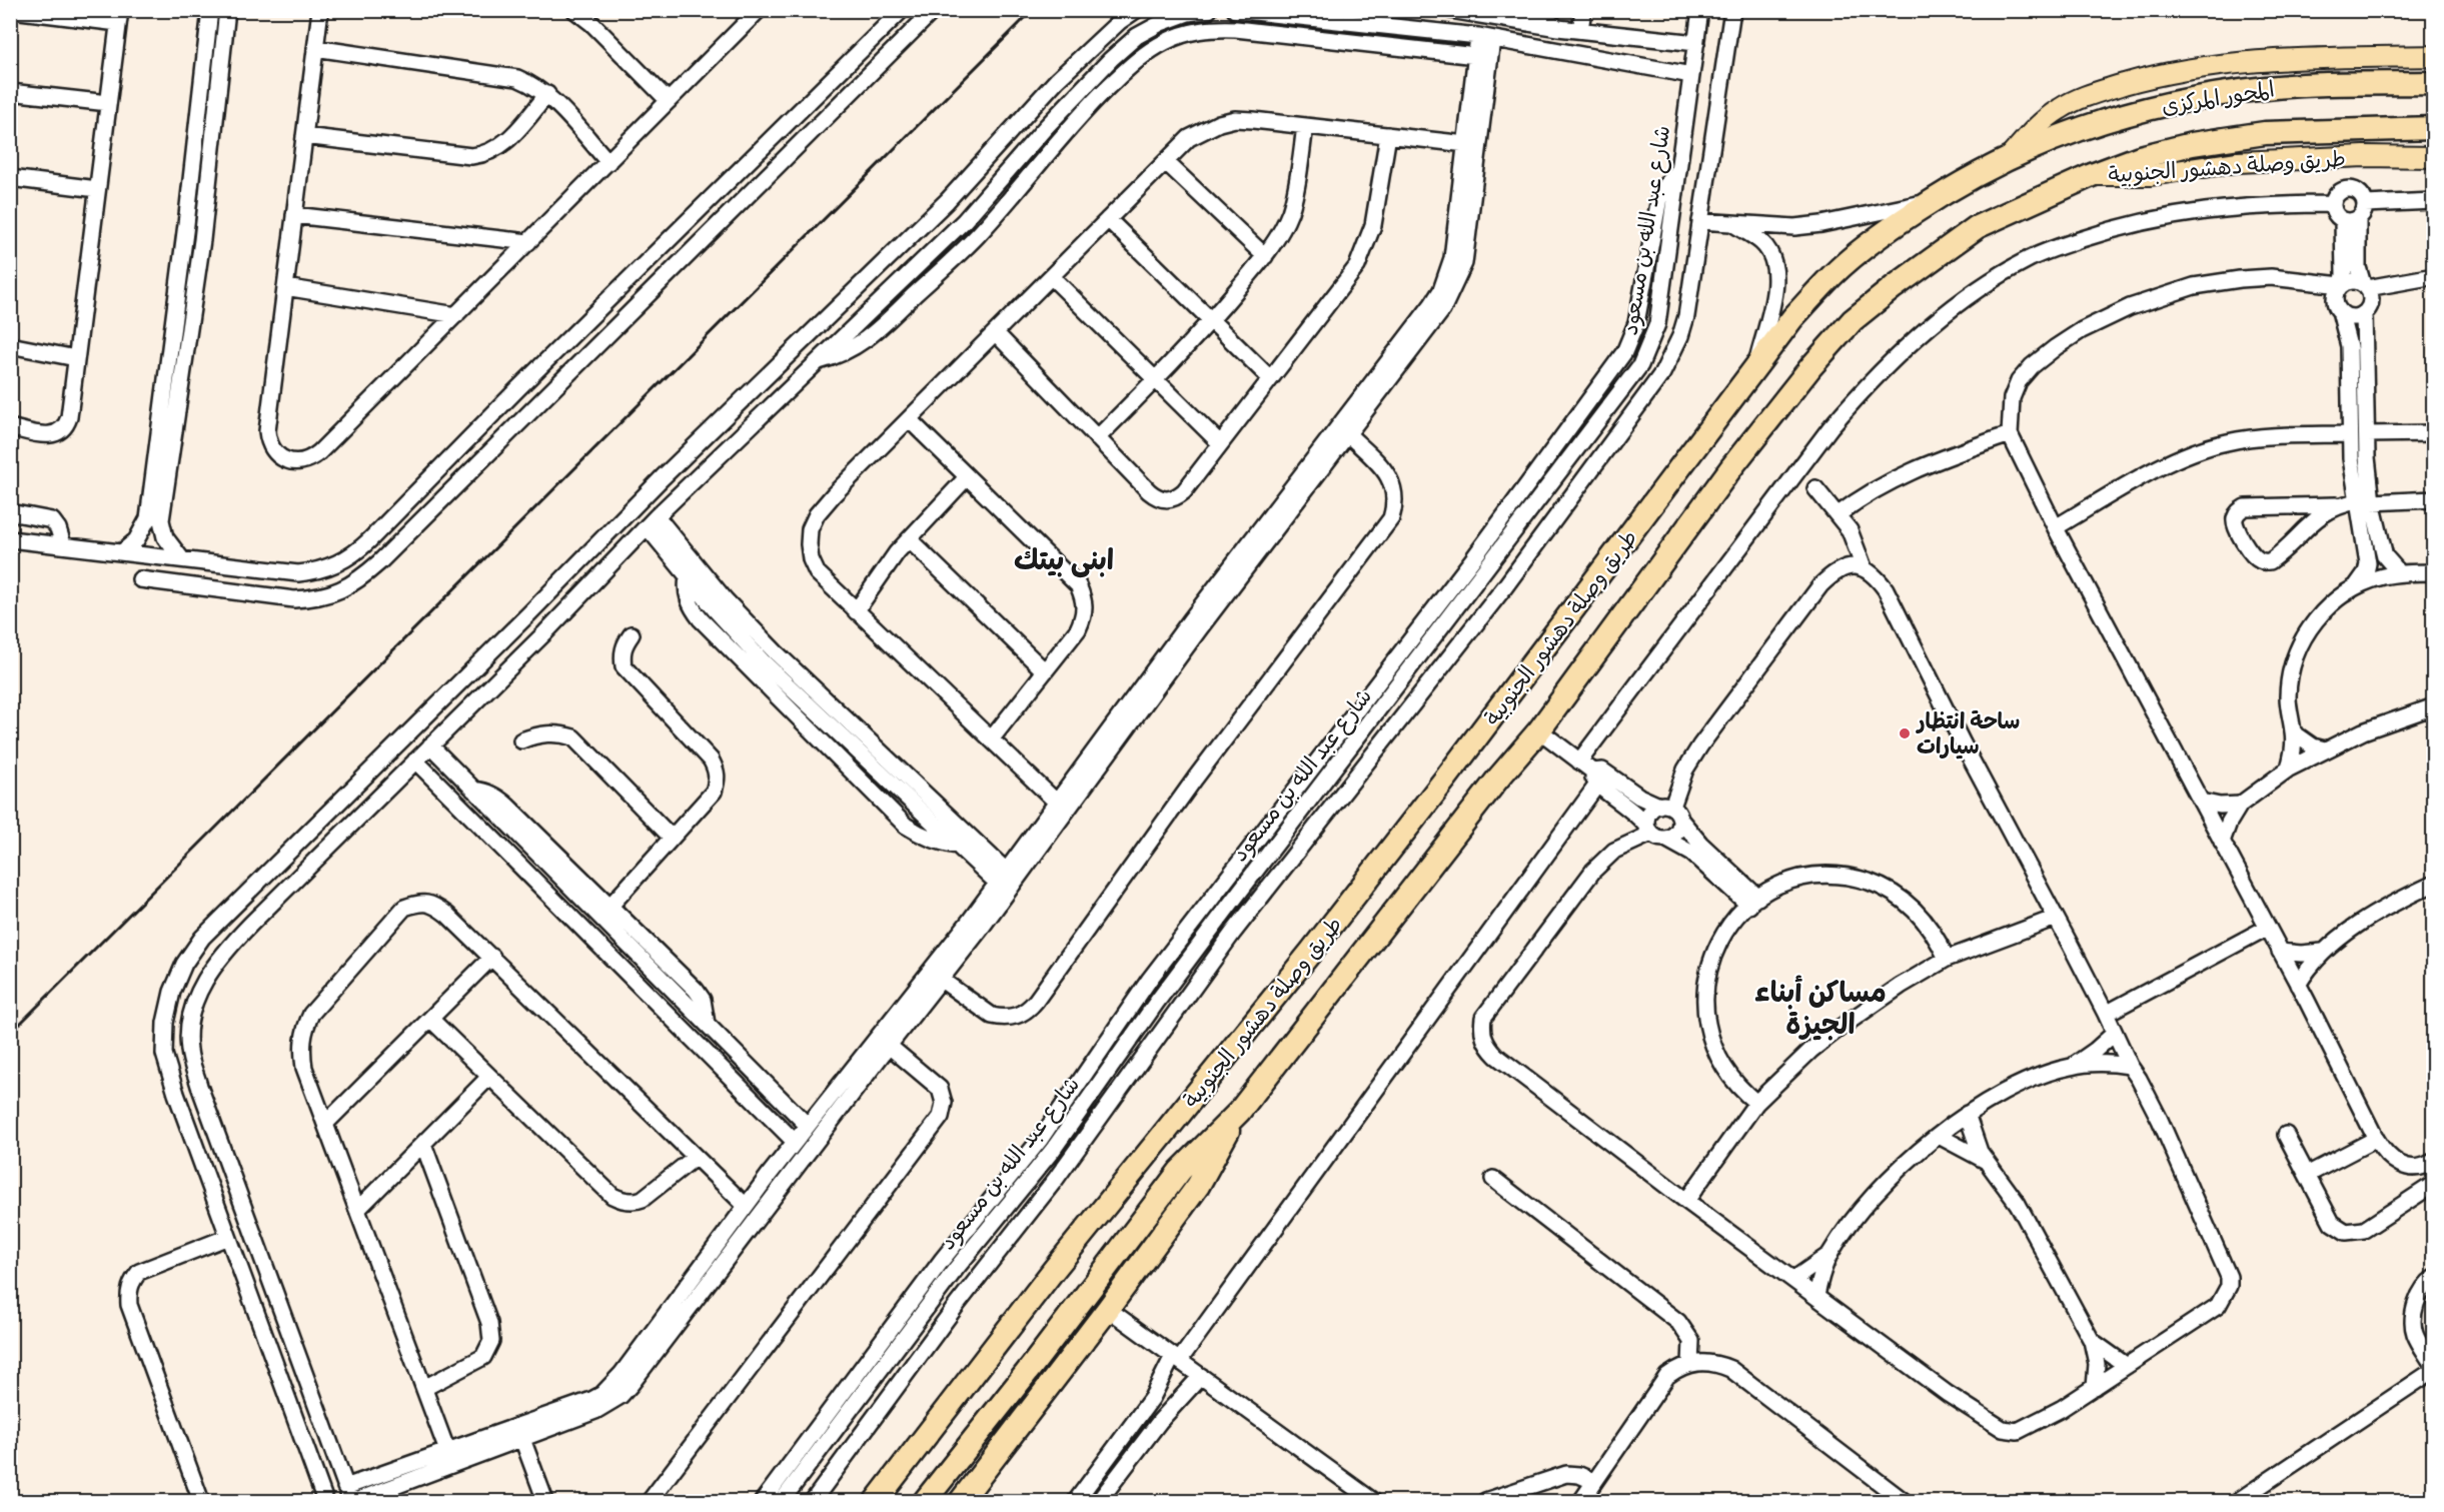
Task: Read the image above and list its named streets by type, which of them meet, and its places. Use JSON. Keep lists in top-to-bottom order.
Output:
{
  "streets": {
    "highway": ["المحور المركزى", "طريق وصلة دهشور الجنوبية"],
    "street": ["شارع عبد الله بن مسعود"]
  },
  "crossings": [
    ["المحور المركزى", "طريق وصلة دهشور الجنوبية"]
  ],
  "districts": ["ابنى بيتك", "مساكن أبناء الجيزة"],
  "places": ["ساحة انتظار سيارات"]
}
